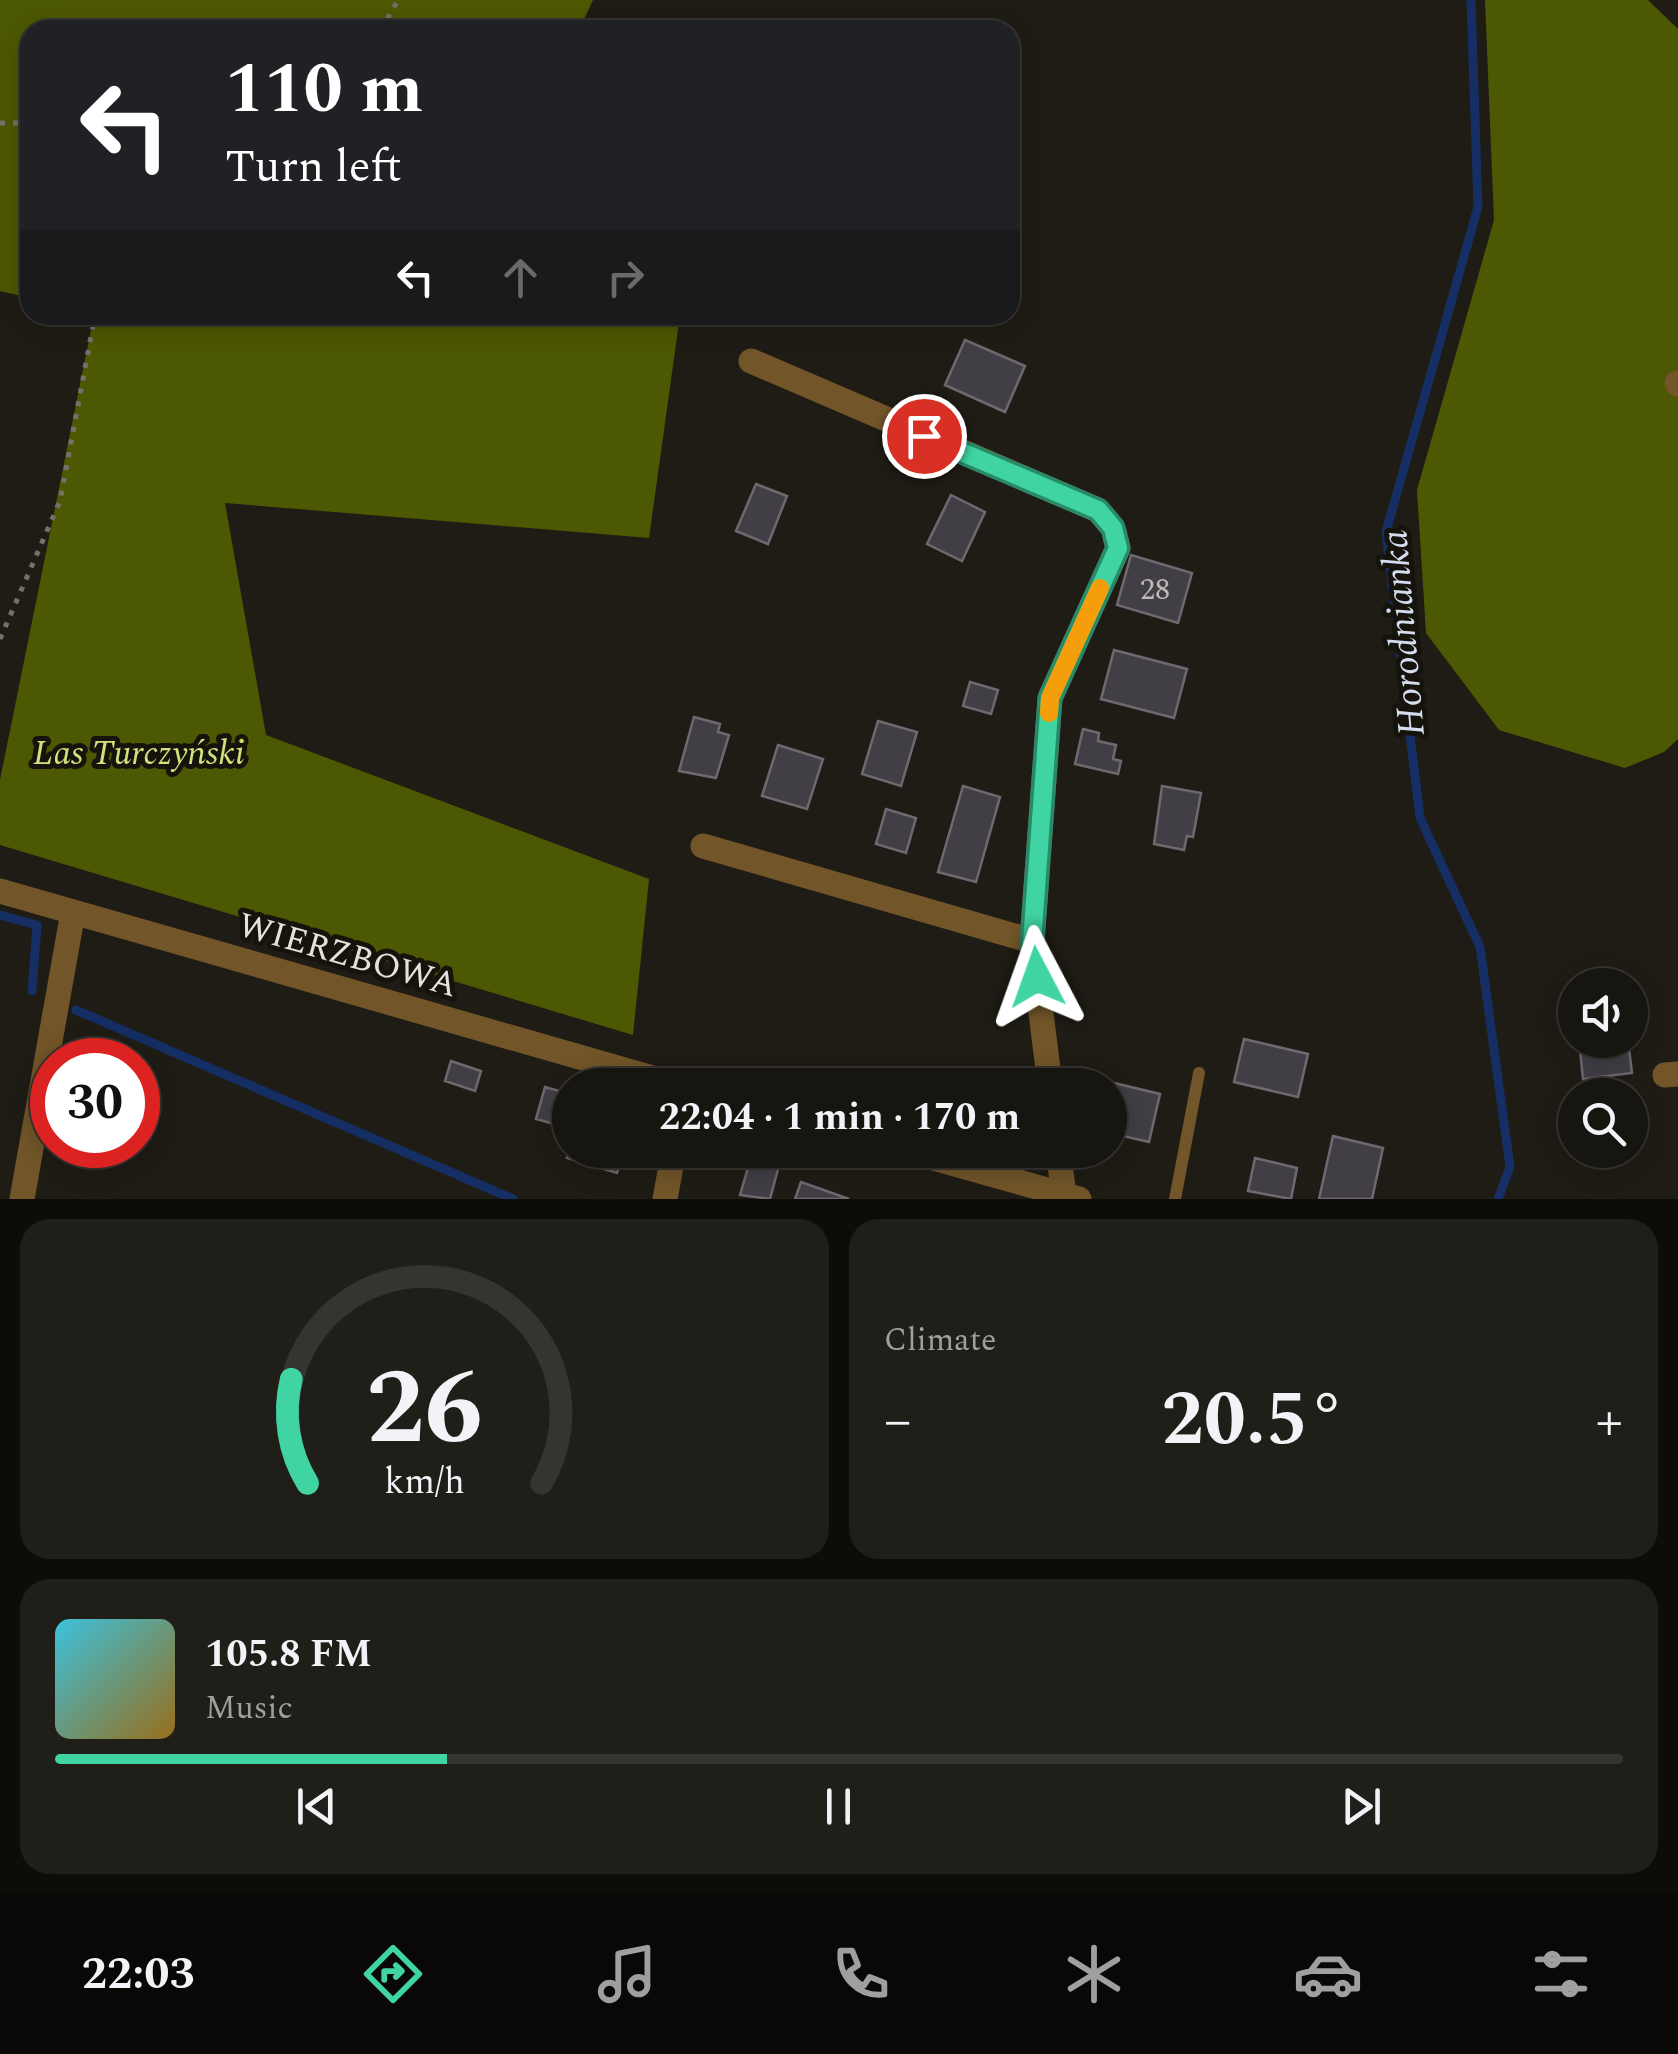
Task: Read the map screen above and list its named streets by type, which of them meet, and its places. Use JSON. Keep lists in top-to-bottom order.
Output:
{
  "streets": {
    "street": ["WIERZBOWA"]
  },
  "water": ["Horodnianka"],
  "parks": ["Las Turczyński"],
  "house_numbers": ["28"],
  "page": {
    "turn": ["110 m", "Turn left"],
    "limit": "30",
    "trip": "22:04 · 1 min · 170 m",
    "tile": "Climate",
    "heat": ["−", "20.5°", "+"],
    "song": ["105.8 FM", "Music"],
    "tabs": "22:03",
    "gauge": ["26", "km/h"]
  }
}
